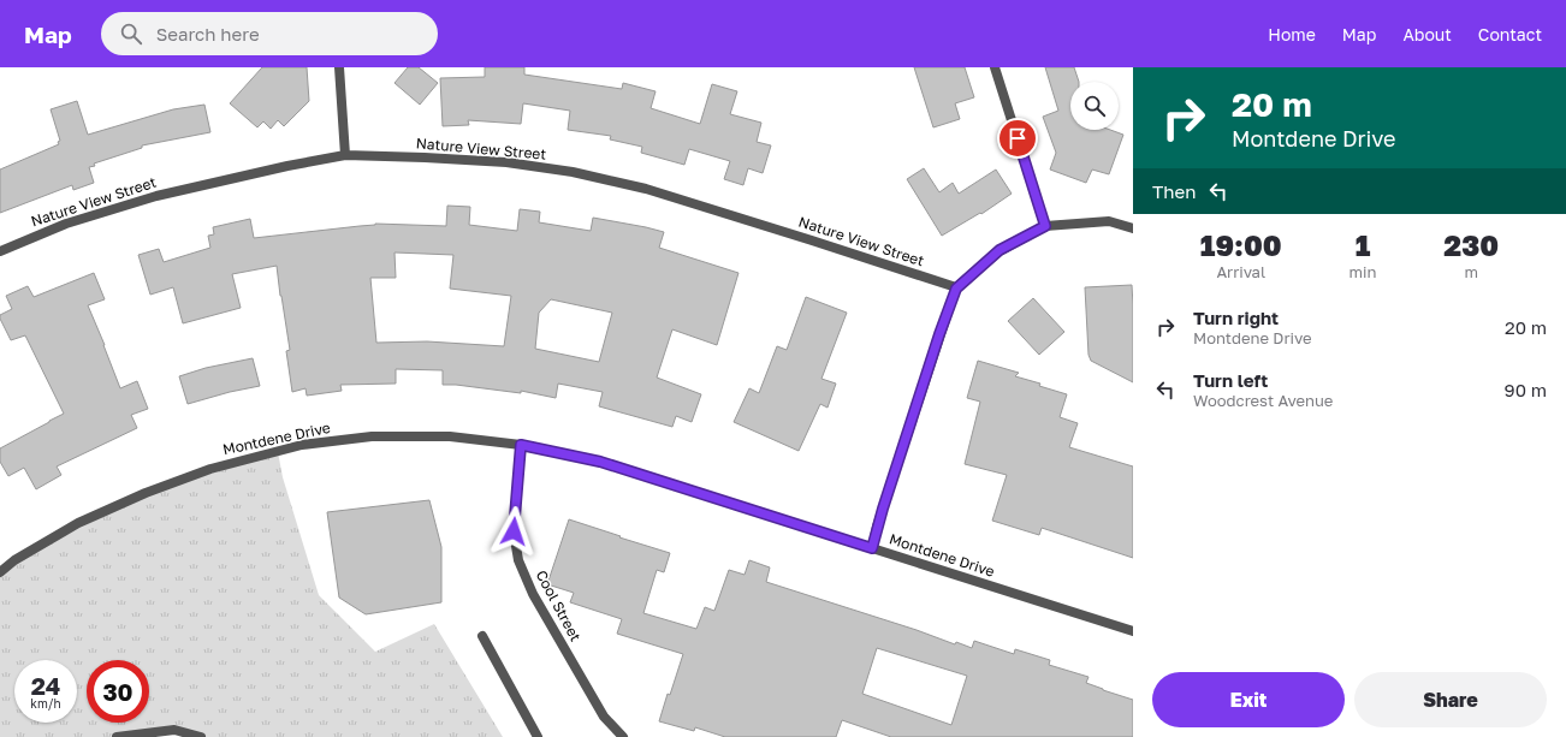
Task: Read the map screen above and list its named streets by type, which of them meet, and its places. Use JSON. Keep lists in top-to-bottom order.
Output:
{
  "streets": {
    "street": ["Nature View Street", "Montdene Drive", "Cool Street"]
  },
  "crossings": [
    ["Montdene Drive", "Cool Street"]
  ],
  "page": {
    "header": "Map",
    "search": "Search here",
    "nav": [
      "Home",
      "Map",
      "About",
      "Contact"
    ],
    "turn": ["20 m", "Montdene Drive"],
    "then": "Then",
    "eta": [
      "19:00",
      "Arrival",
      "1",
      "min",
      "230",
      "m"
    ],
    "list": [
      {
        "name": "Turn right",
        "note": "Montdene Drive",
        "value": "20 m"
      },
      {
        "name": "Turn left",
        "note": "Woodcrest Avenue",
        "value": "90 m"
      }
    ],
    "speed": "24 km/h",
    "limit": "30",
    "buttons": ["Exit", "Share"]
  }
}
